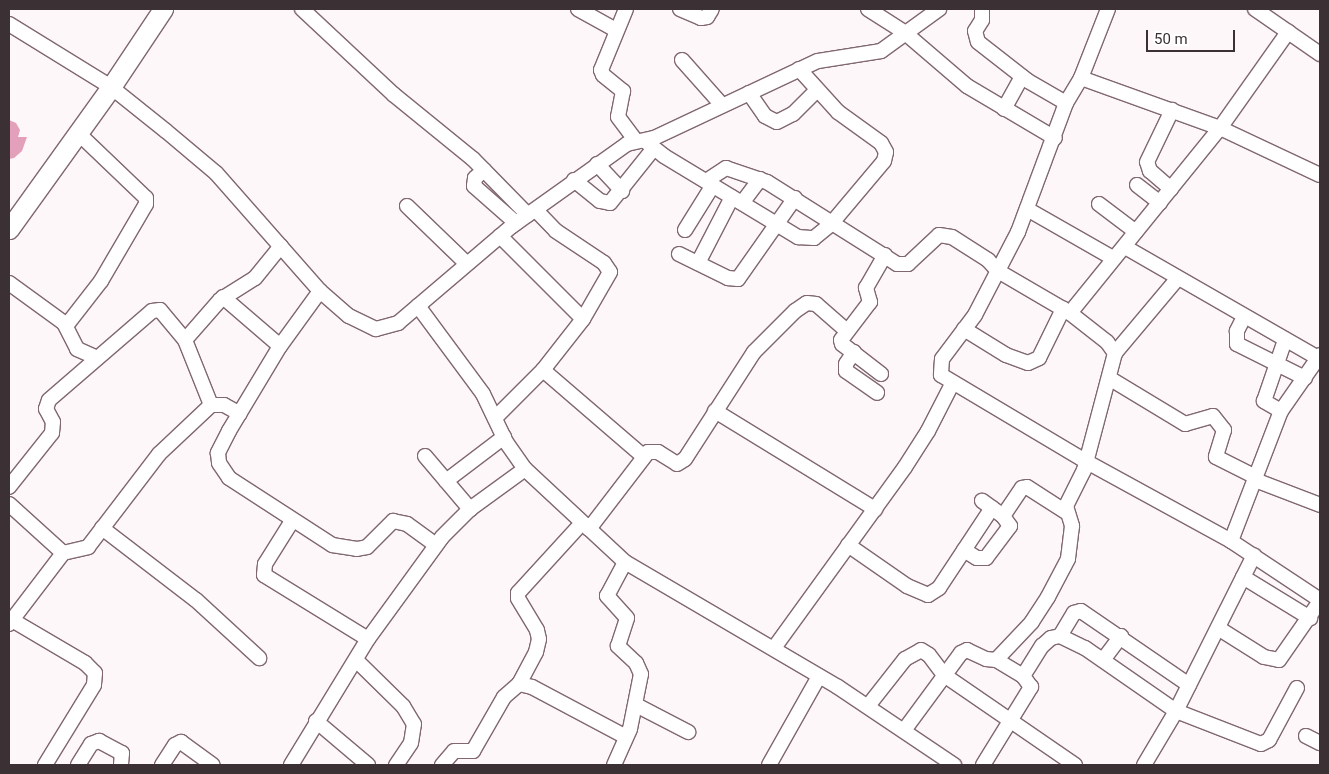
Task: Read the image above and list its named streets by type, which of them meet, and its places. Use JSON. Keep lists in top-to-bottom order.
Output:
{
  "scale_bar": "50 m"
}
